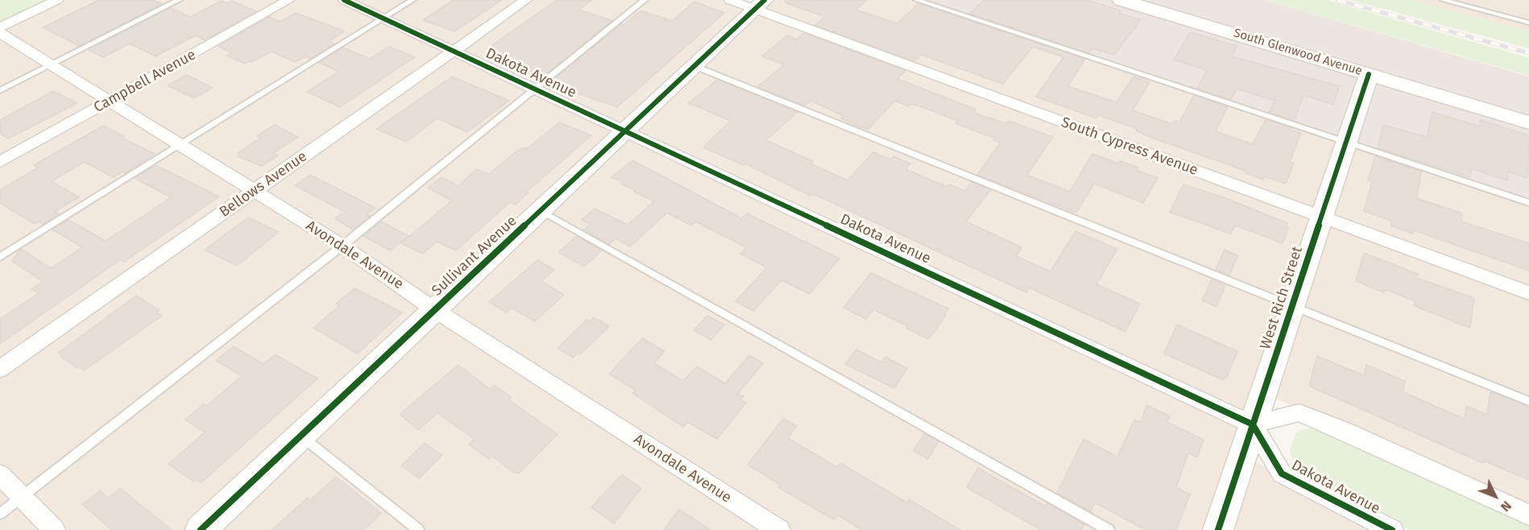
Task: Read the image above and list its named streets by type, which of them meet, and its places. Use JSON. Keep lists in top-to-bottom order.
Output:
{
  "streets": {
    "street": [
      "South Glenwood Avenue",
      "Dakota Avenue",
      "Campbell Avenue",
      "South Cypress Avenue",
      "Bellows Avenue",
      "Avondale Avenue",
      "Sullivant Avenue",
      "West Rich Street"
    ]
  },
  "crossings": [
    ["South Glenwood Avenue", "West Rich Street"],
    ["Dakota Avenue", "Bellows Avenue"],
    ["Dakota Avenue", "Sullivant Avenue"],
    ["Dakota Avenue", "West Rich Street"],
    ["Campbell Avenue", "Avondale Avenue"],
    ["South Cypress Avenue", "Sullivant Avenue"],
    ["South Cypress Avenue", "West Rich Street"],
    ["Bellows Avenue", "Avondale Avenue"],
    ["Avondale Avenue", "Sullivant Avenue"]
  ],
  "north": "bottom right"
}
